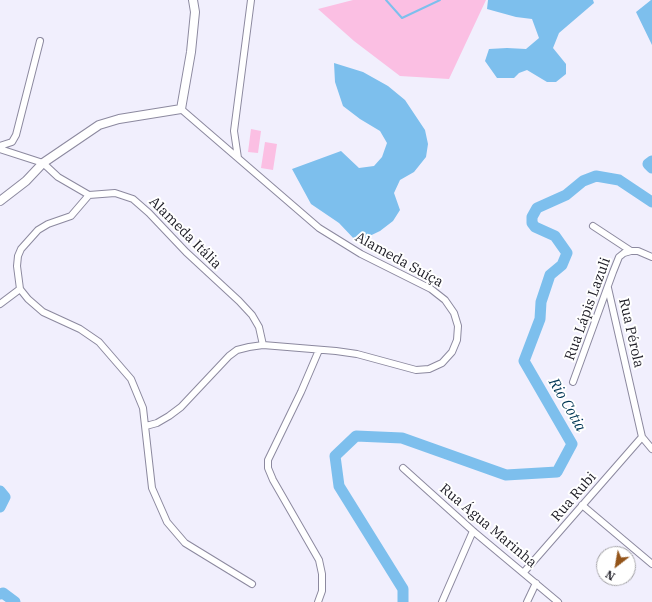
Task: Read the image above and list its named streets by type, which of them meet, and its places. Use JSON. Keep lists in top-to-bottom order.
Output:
{
  "streets": {
    "street": [
      "Alameda Itália",
      "Alameda Suíça",
      "Rua Lápis Lazuli",
      "Rua Pérola",
      "Rua Rubi",
      "Rua Água Marinha"
    ]
  },
  "crossings": [
    ["Alameda Itália", "Alameda Suíça"],
    ["Rua Lápis Lazuli", "Rua Pérola"],
    ["Rua Pérola", "Rua Rubi"],
    ["Rua Rubi", "Rua Água Marinha"]
  ],
  "water": ["Rio Cotia"],
  "north": "bottom left"
}
